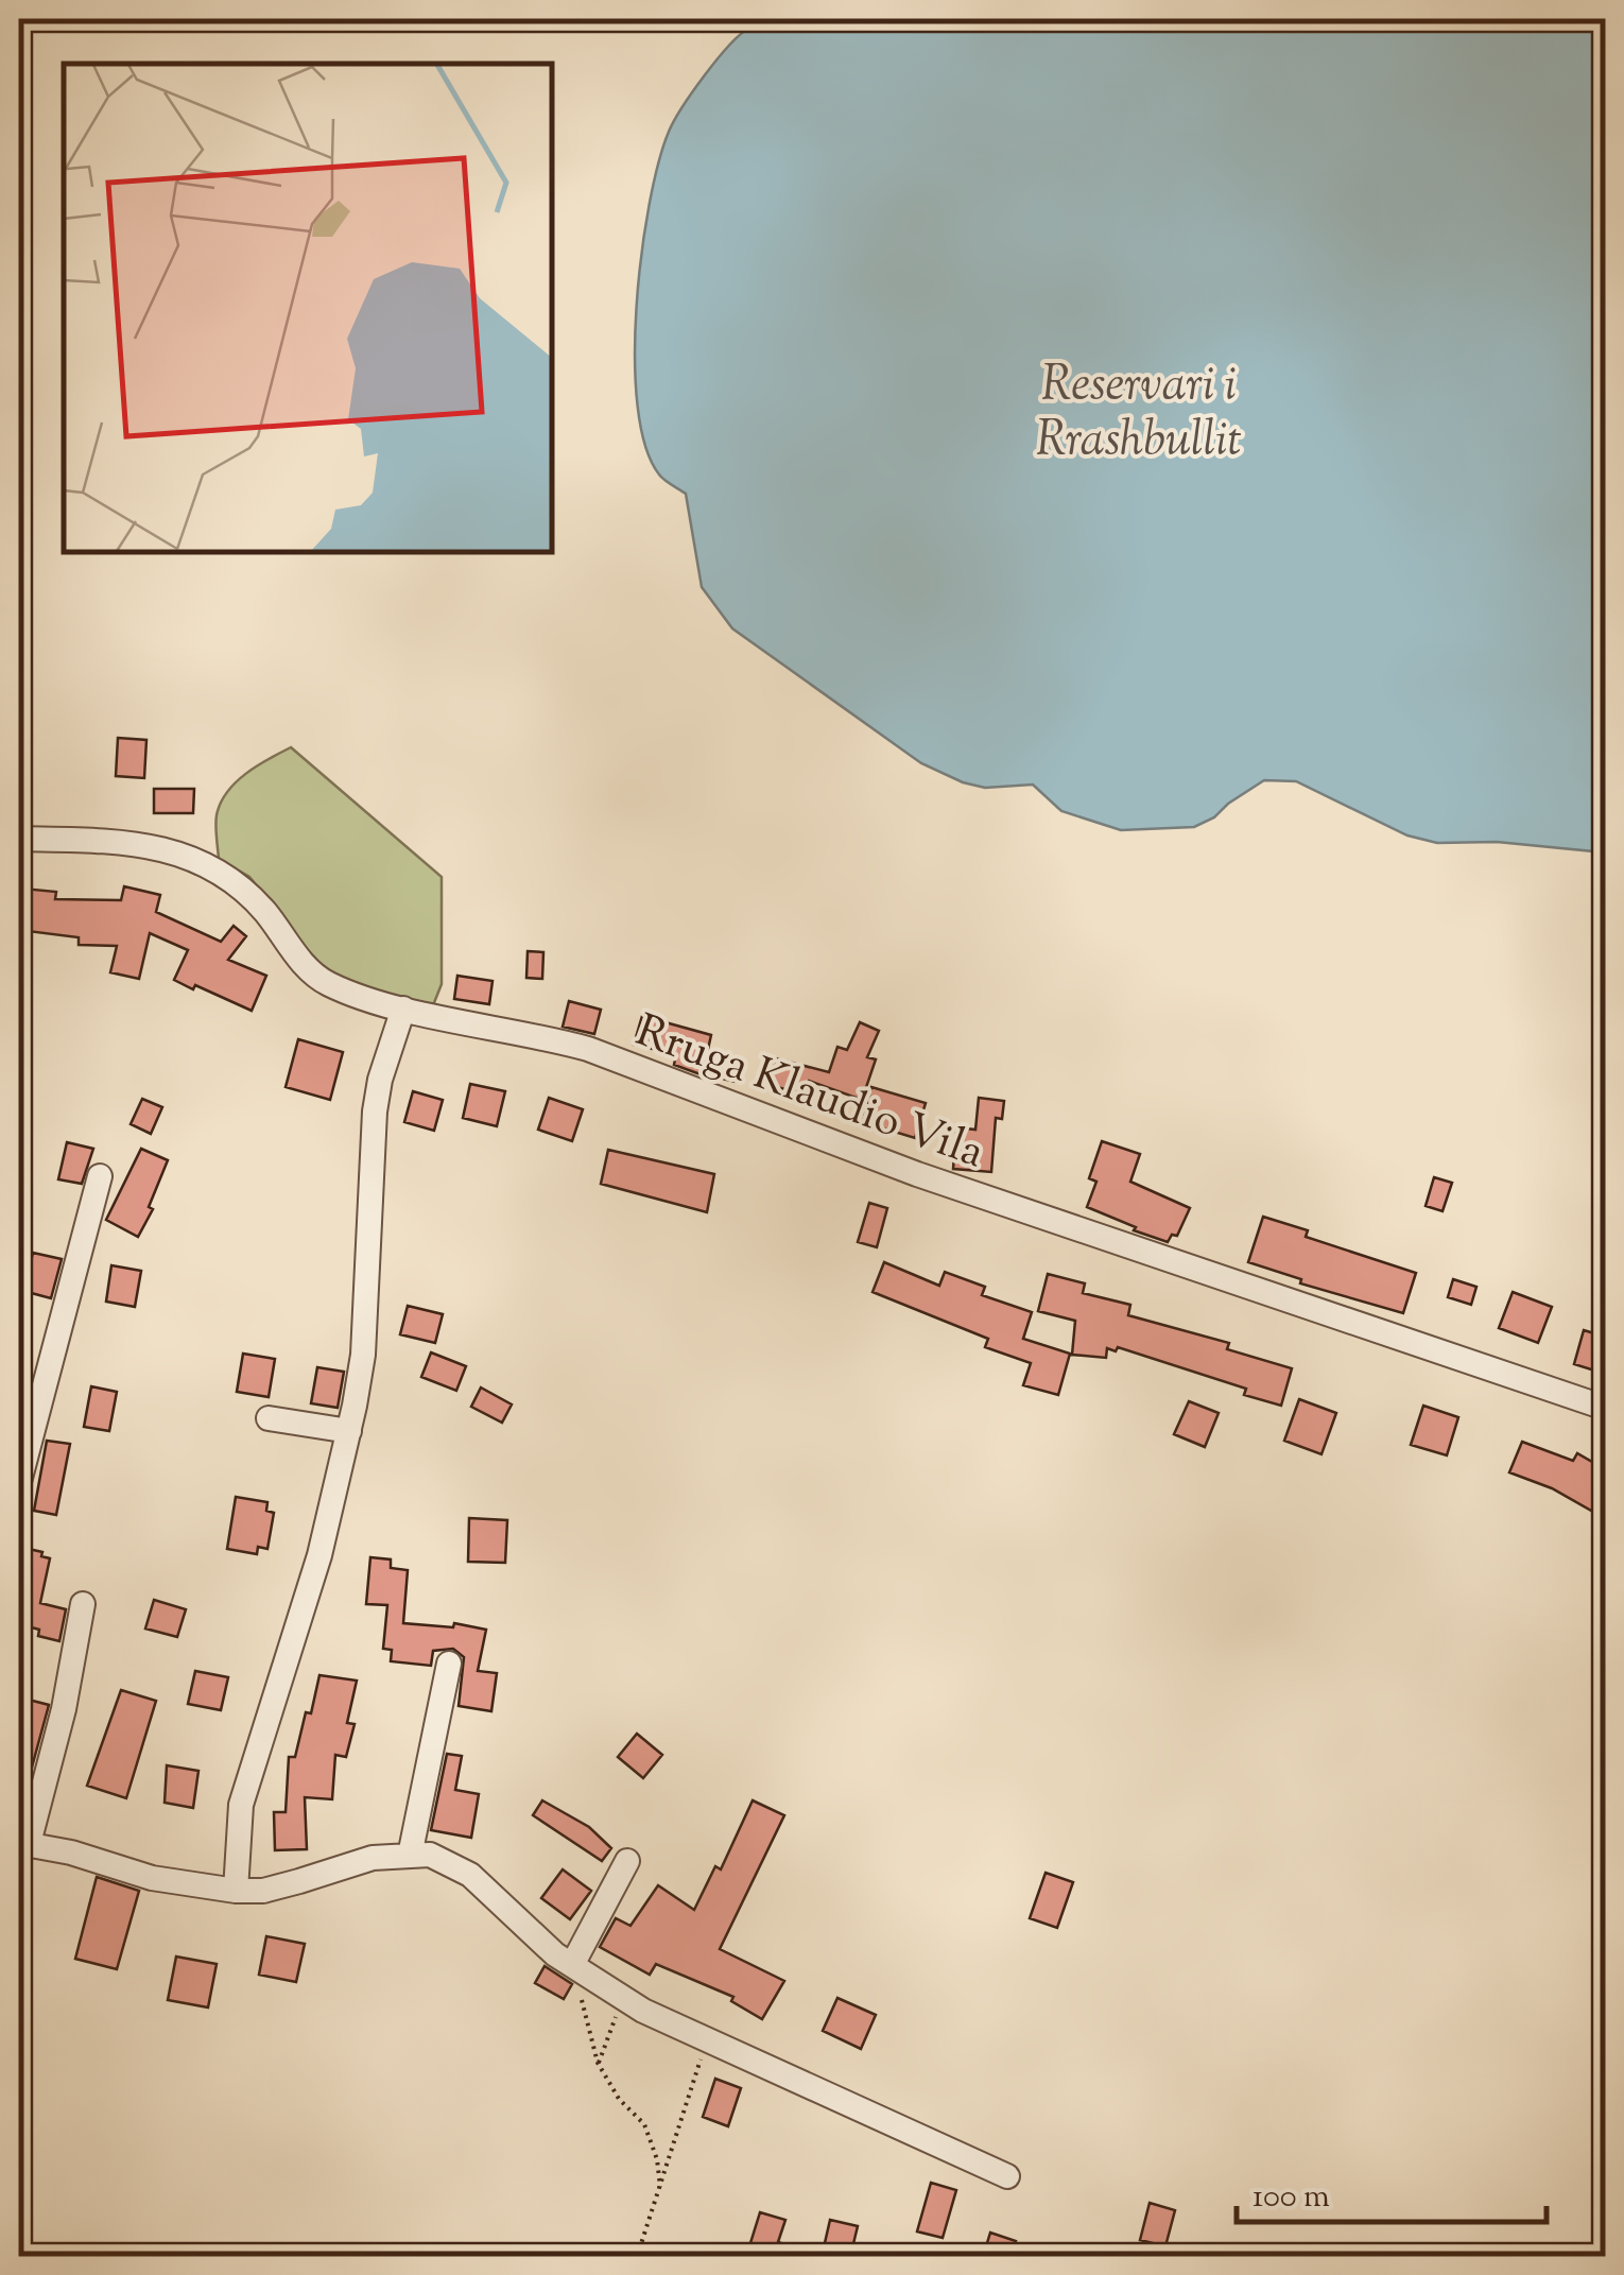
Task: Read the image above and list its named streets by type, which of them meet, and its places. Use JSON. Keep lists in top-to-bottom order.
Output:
{
  "streets": {
    "street": ["Rruga Klaudio Vila"]
  },
  "water": ["Reservari i Rrashbullit"],
  "scale_bar": "100 m"
}
